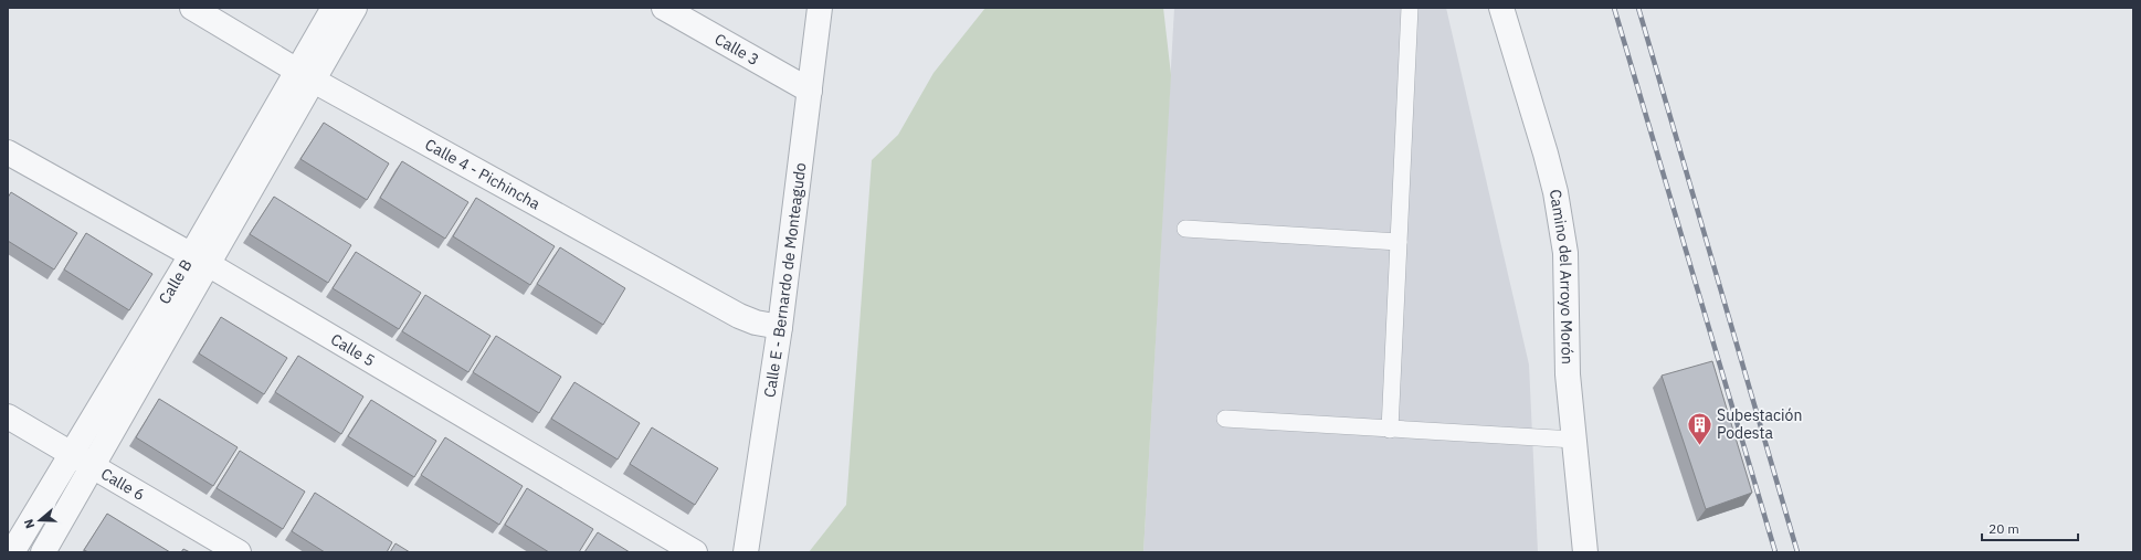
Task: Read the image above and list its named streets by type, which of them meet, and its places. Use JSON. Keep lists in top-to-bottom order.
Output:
{
  "streets": {
    "street": [
      "Calle 3",
      "Calle 4 - Pichincha",
      "Camino del Arroyo Morón",
      "Calle E - Bernardo de Monteagudo",
      "Calle B",
      "Calle 5",
      "Calle 6"
    ]
  },
  "crossings": [
    ["Calle 3", "Calle E - Bernardo de Monteagudo"],
    ["Calle 4 - Pichincha", "Calle E - Bernardo de Monteagudo"],
    ["Calle 4 - Pichincha", "Calle B"],
    ["Calle B", "Calle 5"],
    ["Calle B", "Calle 6"]
  ],
  "places": {
    "building": ["Subestación Podesta"]
  },
  "scale_bar": "20 m",
  "north": "left"
}
